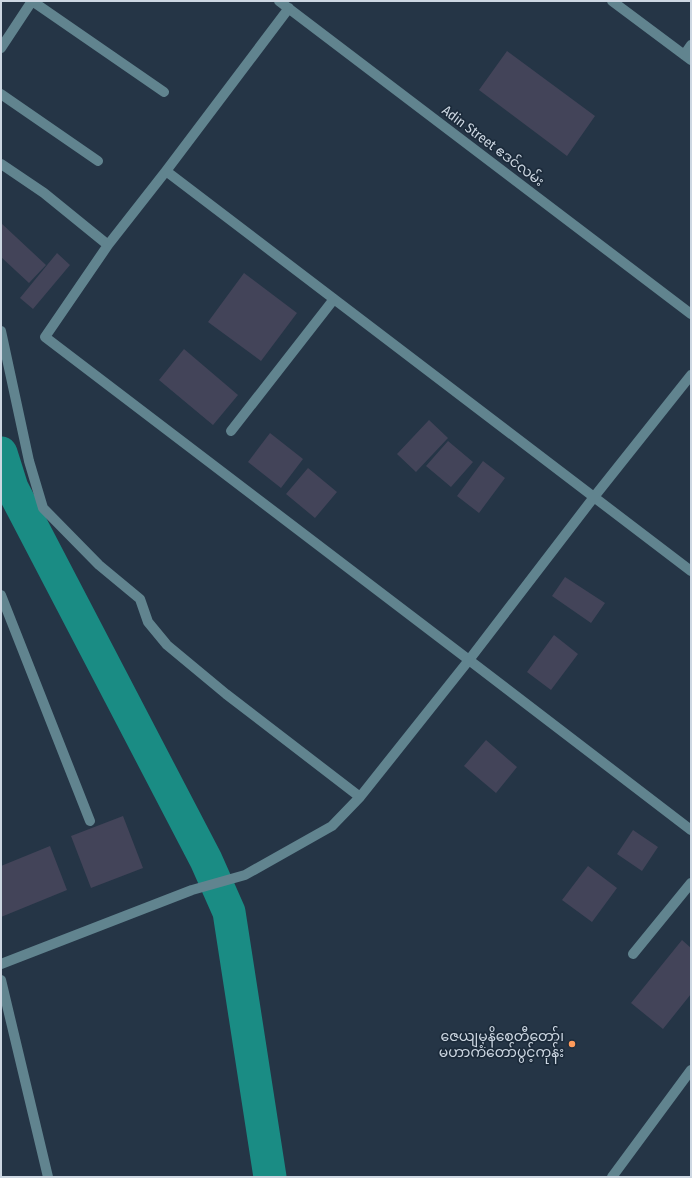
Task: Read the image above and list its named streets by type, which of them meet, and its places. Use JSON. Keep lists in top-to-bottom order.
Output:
{
  "streets": {
    "street": ["Adin Street ဧဒင်လမ်း"]
  },
  "places": ["ဇေယျမုနိစေတီတော်၊ မဟာကံတော်ပွင့်ကုန်း"]
}
